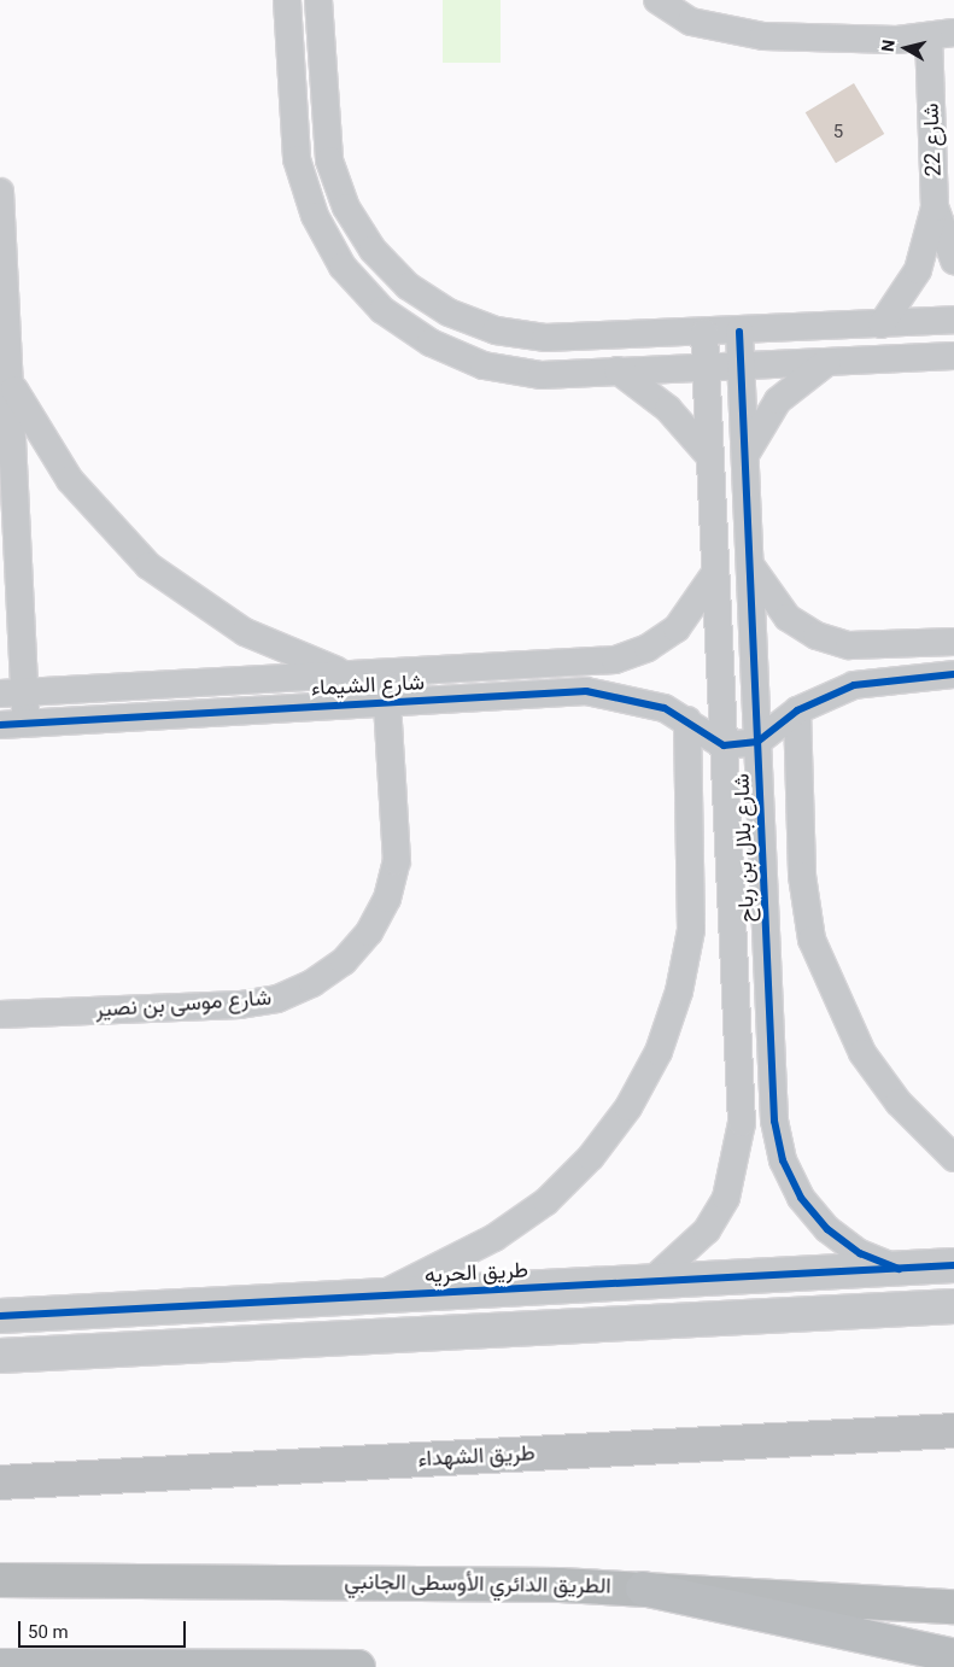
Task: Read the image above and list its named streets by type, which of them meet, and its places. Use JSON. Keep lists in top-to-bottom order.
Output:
{
  "streets": {
    "highway": ["الطريق الدائري الأوسطى الجانبي"],
    "main road": ["طريق الشهداء"],
    "street": [
      "شارع 22",
      "شارع الشيماء",
      "شارع بلال بن رباح",
      "شارع موسى بن نصير",
      "طريق الحريه"
    ]
  },
  "crossings": [
    ["شارع الشيماء", "شارع بلال بن رباح"],
    ["شارع الشيماء", "شارع موسى بن نصير"],
    ["شارع بلال بن رباح", "طريق الحريه"]
  ],
  "house_numbers": ["5"],
  "scale_bar": "50 m",
  "north": "left"
}
